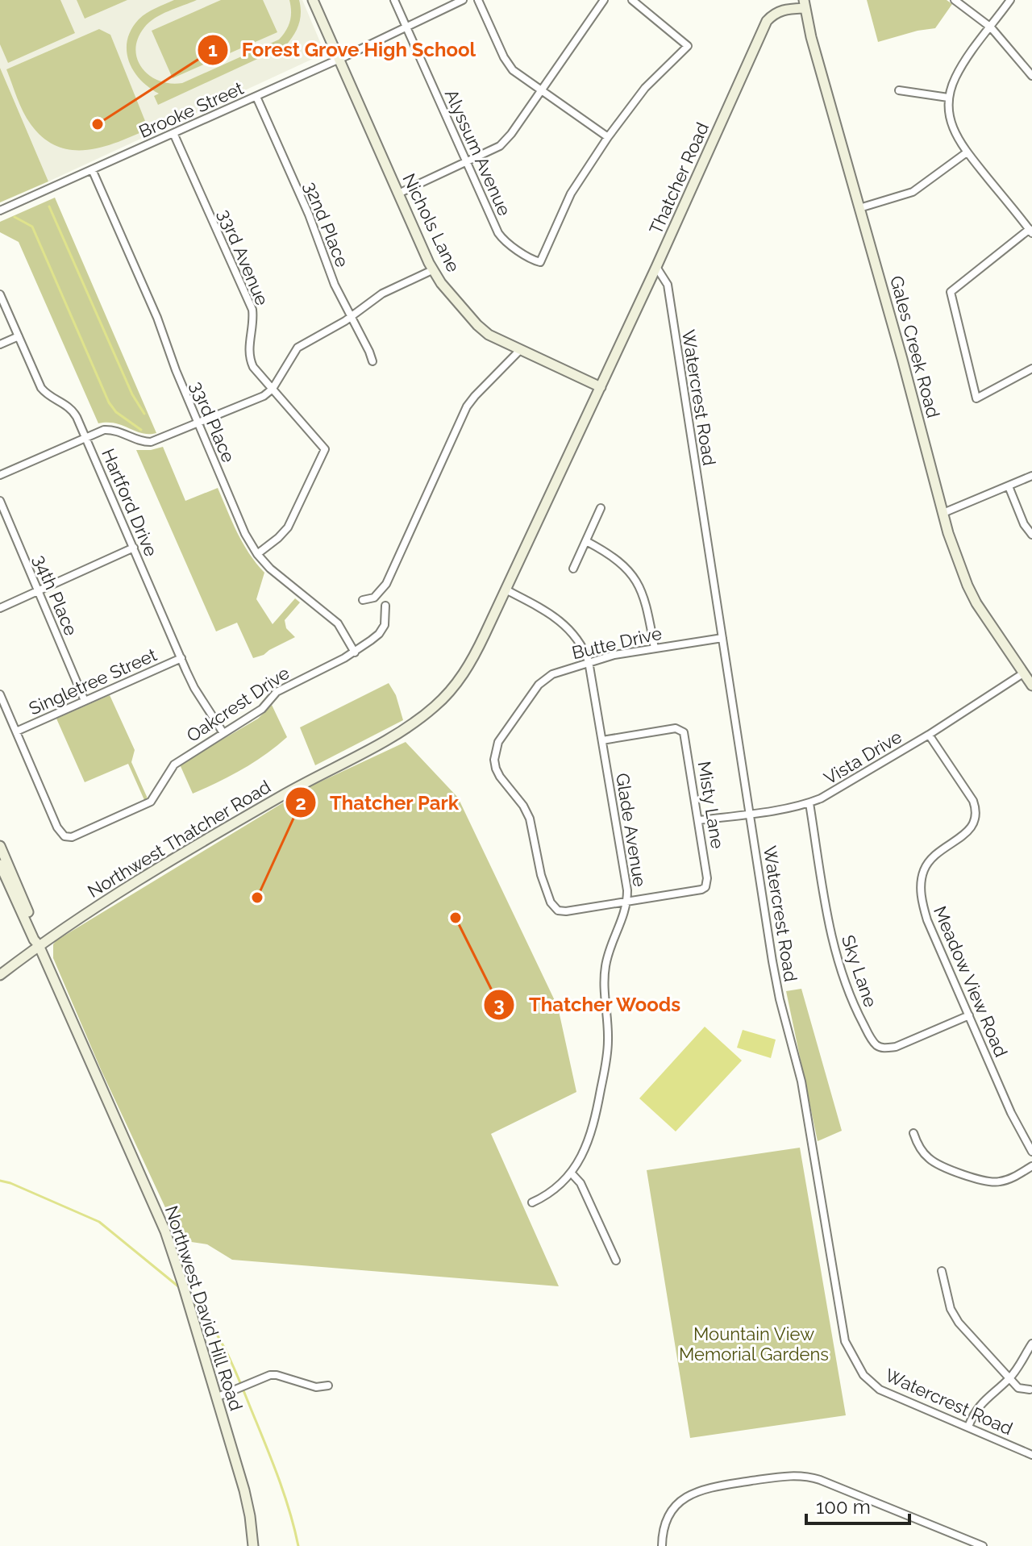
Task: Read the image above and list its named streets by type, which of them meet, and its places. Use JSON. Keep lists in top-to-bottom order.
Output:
{
  "streets": {
    "street": [
      "Brooke Street",
      "Alyssum Avenue",
      "Thatcher Road",
      "Nichols Lane",
      "32nd Place",
      "33rd Avenue",
      "Gales Creek Road",
      "Watercrest Road",
      "33rd Place",
      "Hartford Drive",
      "34th Place",
      "Butte Drive",
      "Singletree Street",
      "Oakcrest Drive",
      "Vista Drive",
      "Misty Lane",
      "Glade Avenue",
      "Northwest Thatcher Road",
      "Sky Lane",
      "Meadow View Road",
      "Northwest David Hill Road"
    ]
  },
  "crossings": [
    ["Brooke Street", "Alyssum Avenue"],
    ["Brooke Street", "Nichols Lane"],
    ["Brooke Street", "32nd Place"],
    ["Brooke Street", "33rd Avenue"],
    ["Brooke Street", "33rd Place"],
    ["Thatcher Road", "Nichols Lane"],
    ["Thatcher Road", "Gales Creek Road"],
    ["Thatcher Road", "Watercrest Road"],
    ["Thatcher Road", "Northwest Thatcher Road"],
    ["Nichols Lane", "Northwest Thatcher Road"],
    ["33rd Avenue", "33rd Place"],
    ["Gales Creek Road", "Vista Drive"],
    ["Watercrest Road", "Butte Drive"],
    ["Watercrest Road", "Vista Drive"],
    ["33rd Place", "Oakcrest Drive"],
    ["Hartford Drive", "Singletree Street"],
    ["Hartford Drive", "Oakcrest Drive"],
    ["34th Place", "Singletree Street"],
    ["Butte Drive", "Misty Lane"],
    ["Butte Drive", "Glade Avenue"],
    ["Singletree Street", "Oakcrest Drive"],
    ["Vista Drive", "Misty Lane"],
    ["Vista Drive", "Sky Lane"],
    ["Vista Drive", "Meadow View Road"],
    ["Misty Lane", "Glade Avenue"],
    ["Glade Avenue", "Northwest Thatcher Road"],
    ["Northwest Thatcher Road", "Northwest David Hill Road"],
    ["Sky Lane", "Meadow View Road"]
  ],
  "parks": ["Mountain View Memorial Gardens"],
  "places": ["Forest Grove High School", "Thatcher Park", "Thatcher Woods"],
  "scale_bar": "100 m"
}
